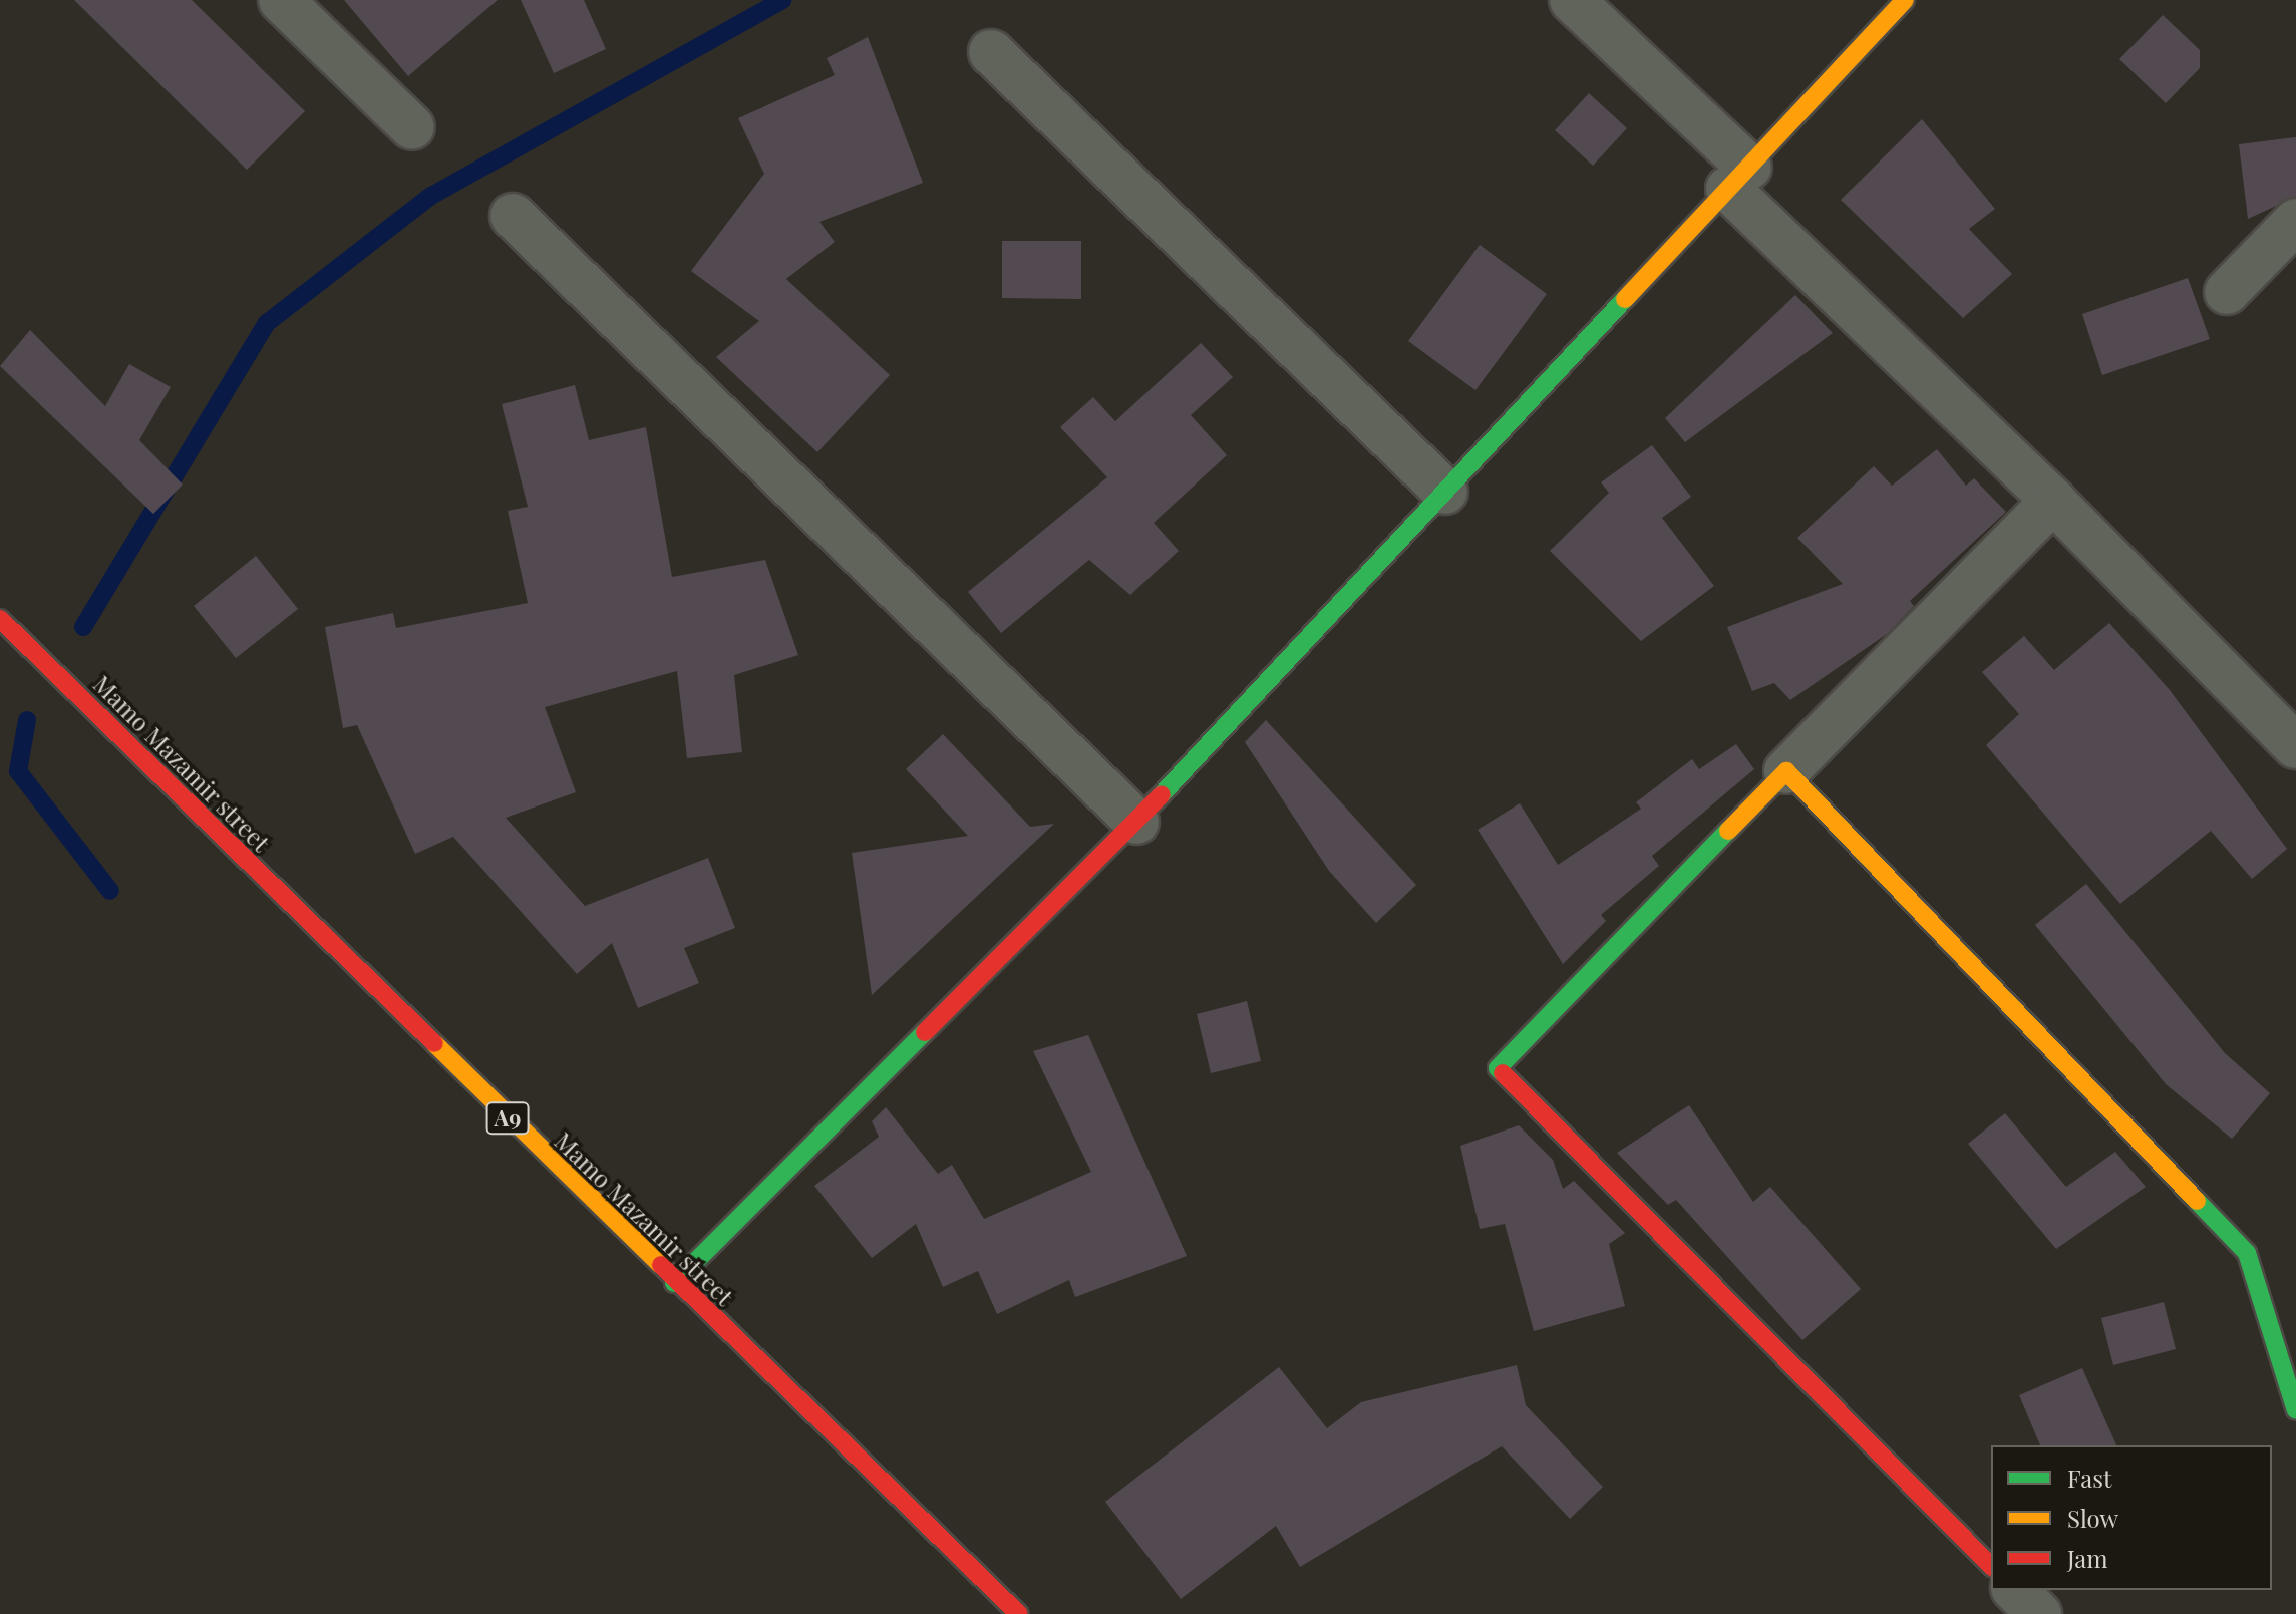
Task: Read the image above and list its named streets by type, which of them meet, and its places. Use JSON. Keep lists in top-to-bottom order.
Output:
{
  "streets": {
    "street": ["Mamo Mazamir street", "A9"]
  },
  "legend": ["Fast", "Slow", "Jam"]
}
